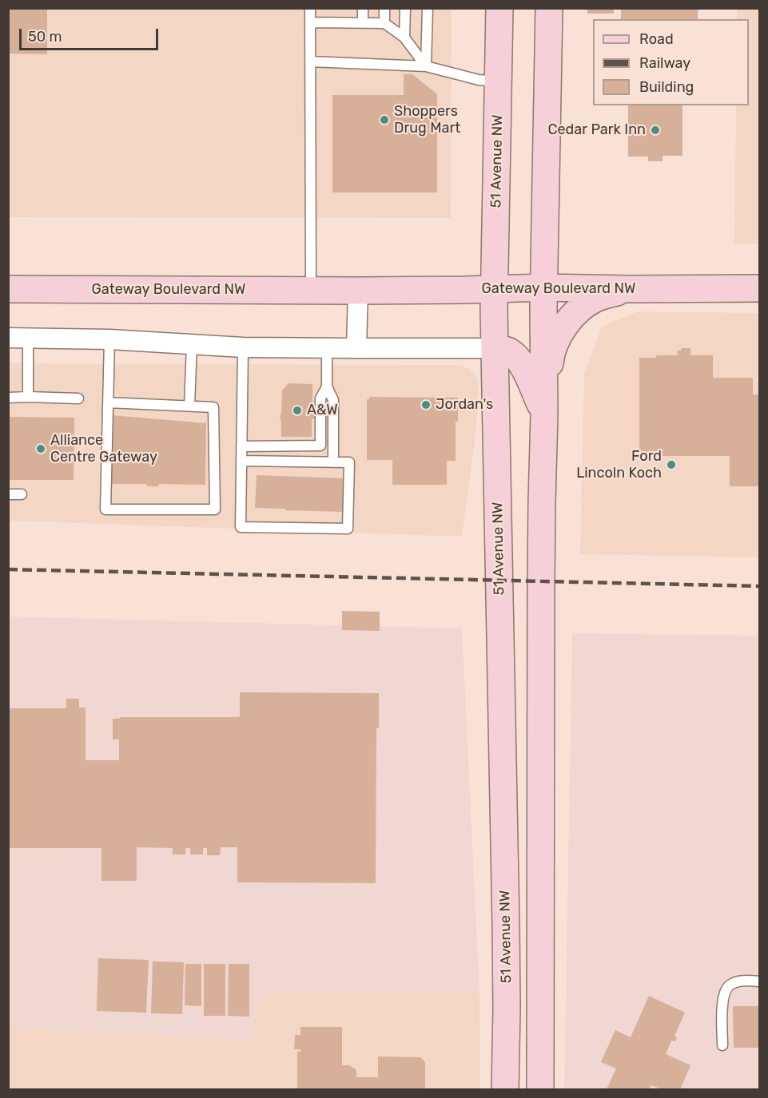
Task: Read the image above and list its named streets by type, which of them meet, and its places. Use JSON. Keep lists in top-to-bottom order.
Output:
{
  "streets": {
    "main road": ["51 Avenue NW", "Gateway Boulevard NW"]
  },
  "crossings": [
    ["51 Avenue NW", "Gateway Boulevard NW"]
  ],
  "places": [
    "Shoppers Drug Mart",
    "Cedar Park Inn",
    "Jordan's",
    "A&W",
    "Alliance Centre Gateway",
    "Ford Lincoln Koch"
  ],
  "legend": ["Road", "Railway", "Building"],
  "scale_bar": "50 m"
}
